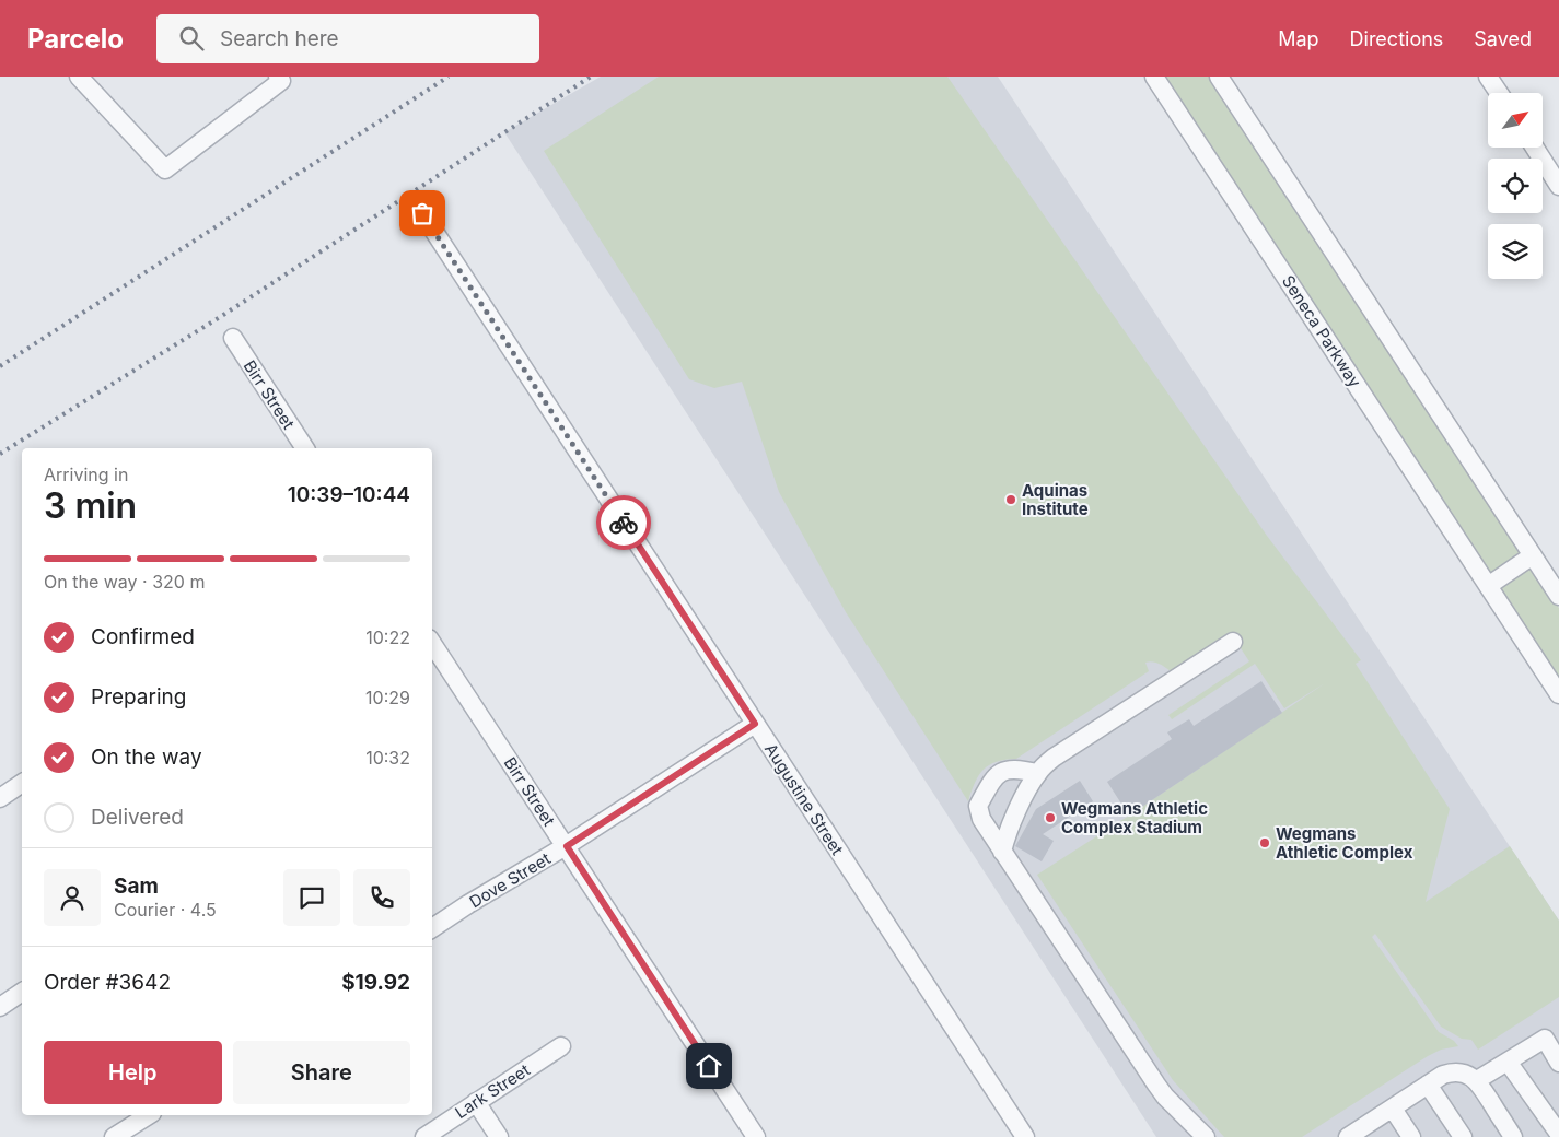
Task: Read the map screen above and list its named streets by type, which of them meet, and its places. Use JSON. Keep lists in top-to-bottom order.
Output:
{
  "streets": {
    "street": [
      "Seneca Parkway",
      "Birr Street",
      "Augustine Street",
      "Dove Street",
      "Lark Street"
    ]
  },
  "crossings": [
    ["Birr Street", "Dove Street"],
    ["Augustine Street", "Dove Street"]
  ],
  "places": ["Aquinas Institute", "Wegmans Athletic Complex Stadium", "Wegmans Athletic Complex"],
  "north": "top right",
  "page": {
    "header": "Parcelo",
    "search": "Search here",
    "nav": ["Map", "Directions", "Saved"],
    "heading": ["3 min", "Arriving in", "10:39–10:44"],
    "panel": [
      "Sam",
      "Courier · 4.5",
      "Order #3642",
      "$19.92"
    ],
    "bar": "On the way · 320 m",
    "list": [
      ["Confirmed", "10:22"],
      ["Preparing", "10:29"],
      ["On the way", "10:32"],
      "Delivered"
    ],
    "buttons": ["Help", "Share"]
  }
}
